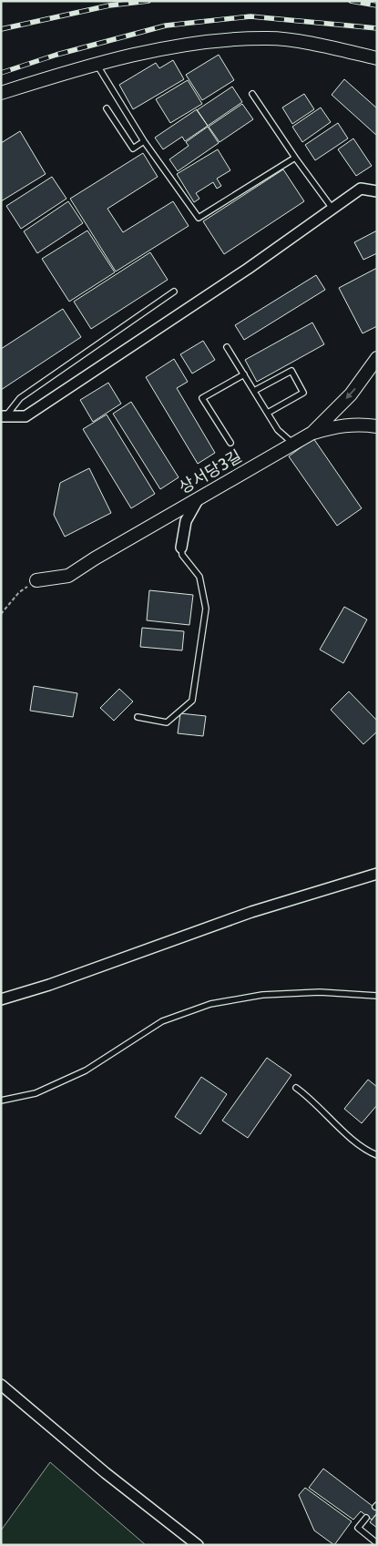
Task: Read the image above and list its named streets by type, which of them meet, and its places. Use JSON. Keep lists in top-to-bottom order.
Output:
{
  "streets": {
    "street": ["상서당3길"]
  }
}
